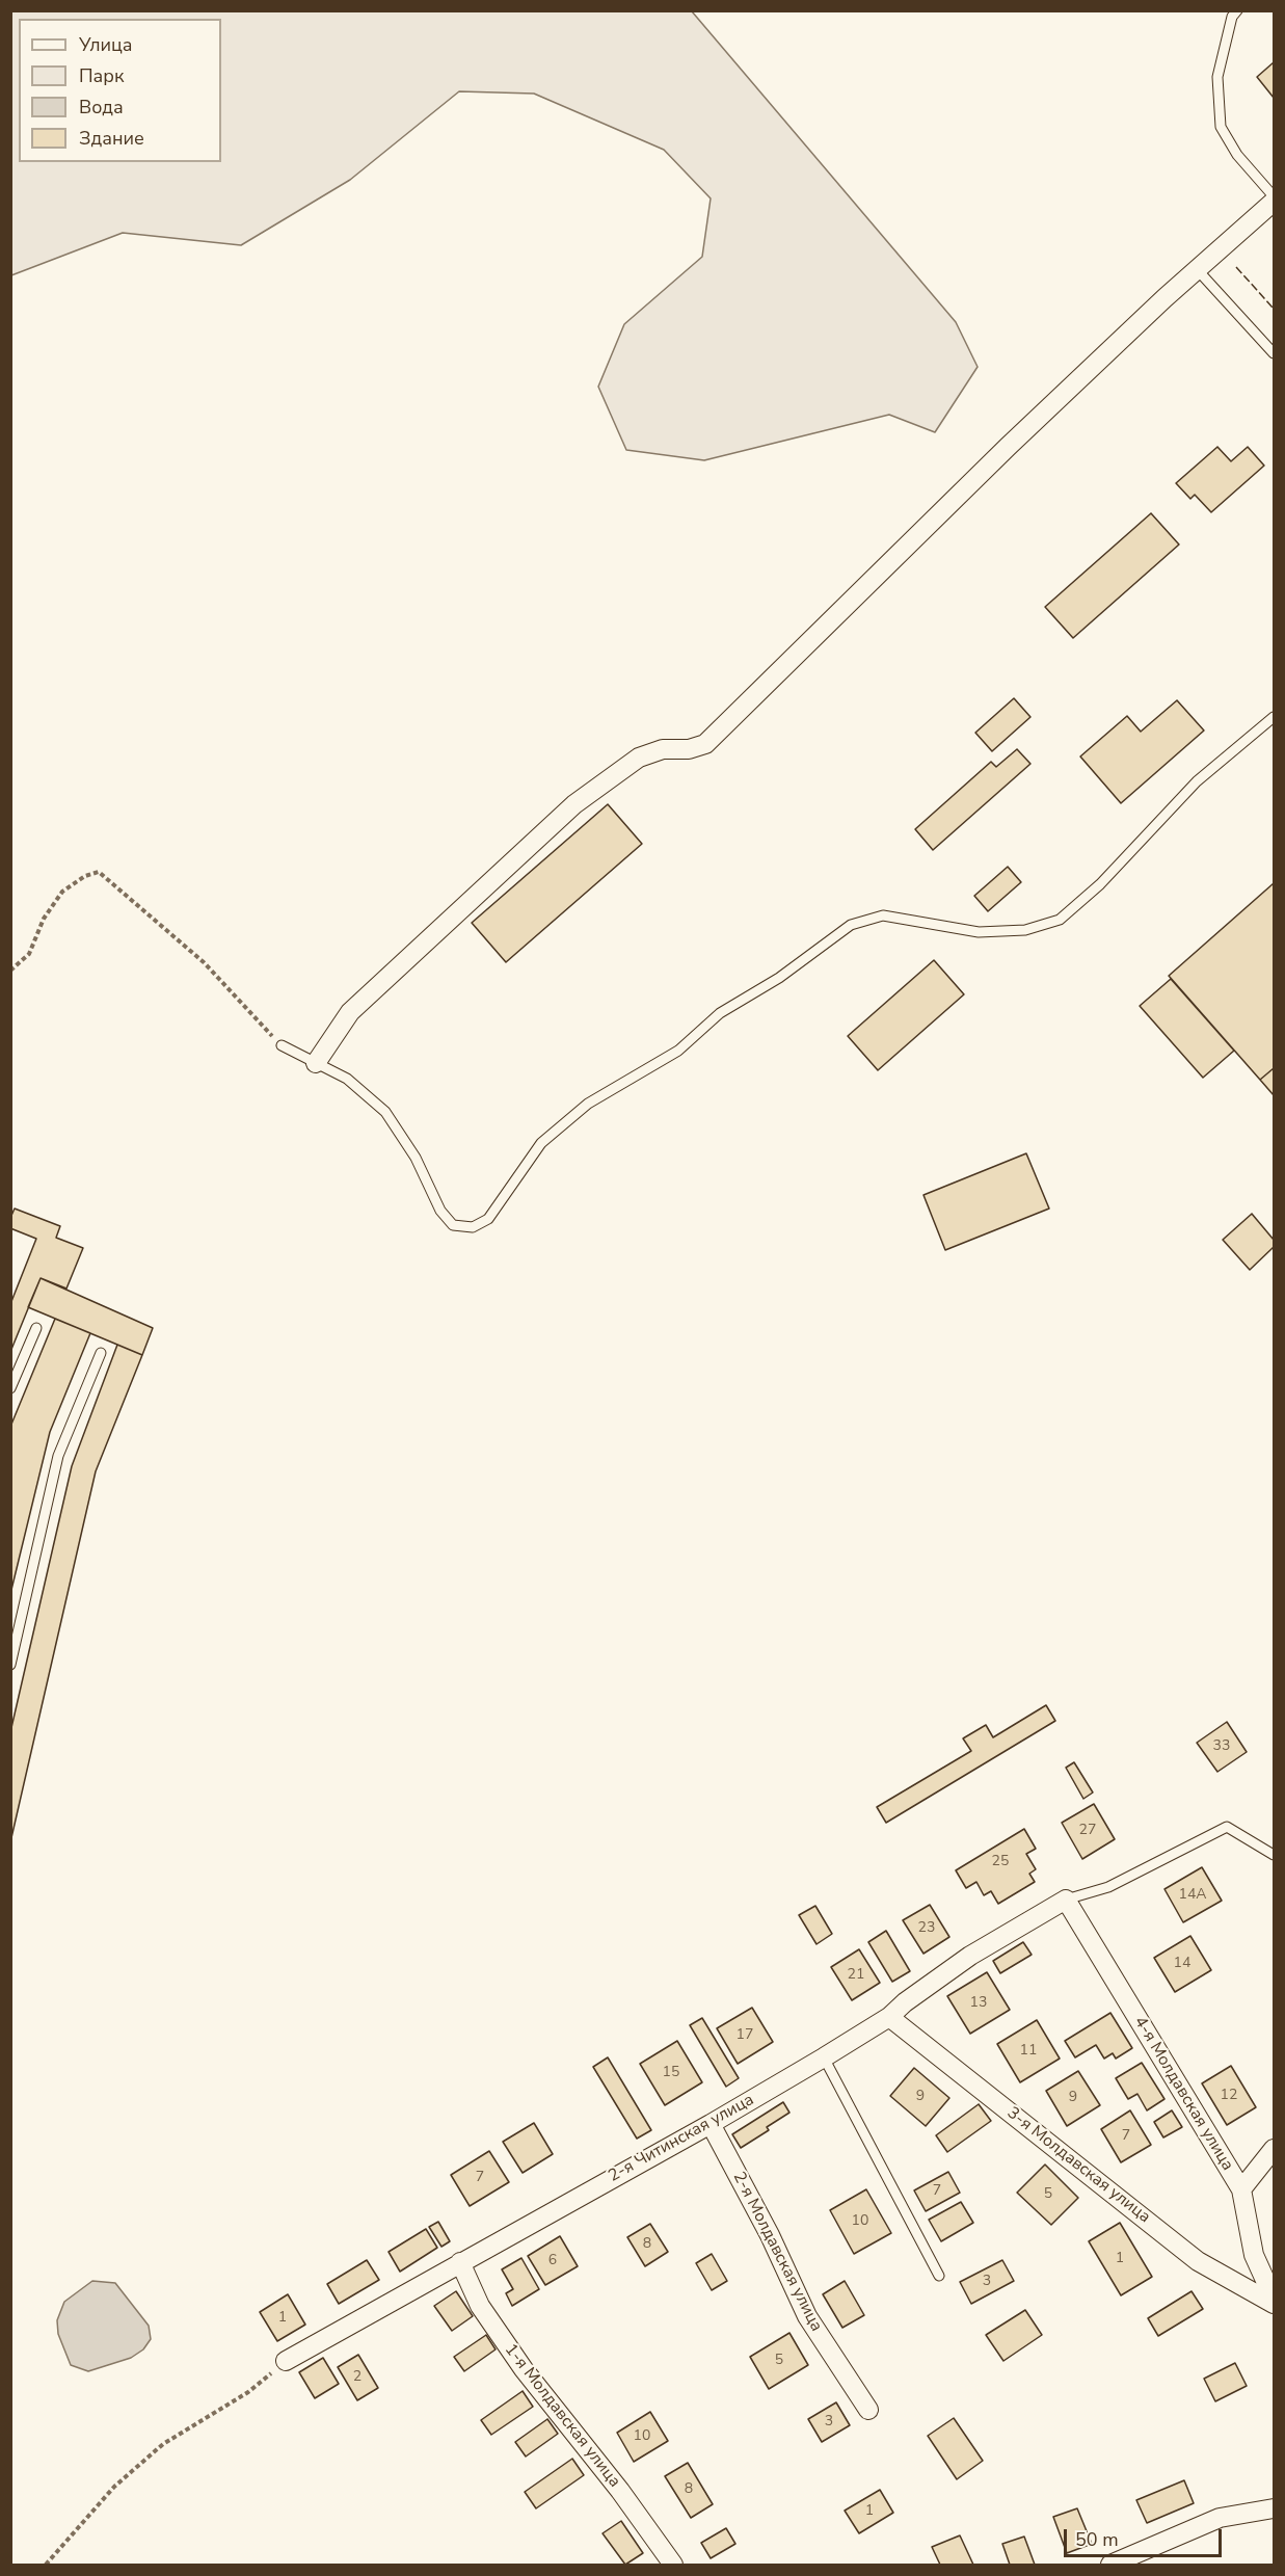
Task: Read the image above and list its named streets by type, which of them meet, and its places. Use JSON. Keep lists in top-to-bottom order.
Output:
{
  "streets": {
    "street": [
      "4-я Молдавская улица",
      "2-я Читинская улица",
      "3-я Молдавская улица",
      "2-я Молдавская улица",
      "1-я Молдавская улица"
    ]
  },
  "crossings": [
    ["4-я Молдавская улица", "2-я Читинская улица"],
    ["2-я Читинская улица", "3-я Молдавская улица"],
    ["2-я Читинская улица", "2-я Молдавская улица"],
    ["2-я Читинская улица", "1-я Молдавская улица"]
  ],
  "house_numbers": [
    "33",
    "27",
    "25",
    "14А",
    "23",
    "14",
    "21",
    "13",
    "17",
    "11",
    "15",
    "12",
    "9",
    "9",
    "7",
    "7",
    "7",
    "5",
    "10",
    "8",
    "1",
    "6",
    "3",
    "1",
    "5",
    "2",
    "3",
    "10",
    "8",
    "1"
  ],
  "legend": [
    "Улица",
    "Парк",
    "Вода",
    "Здание"
  ],
  "scale_bar": "50 m"
}
